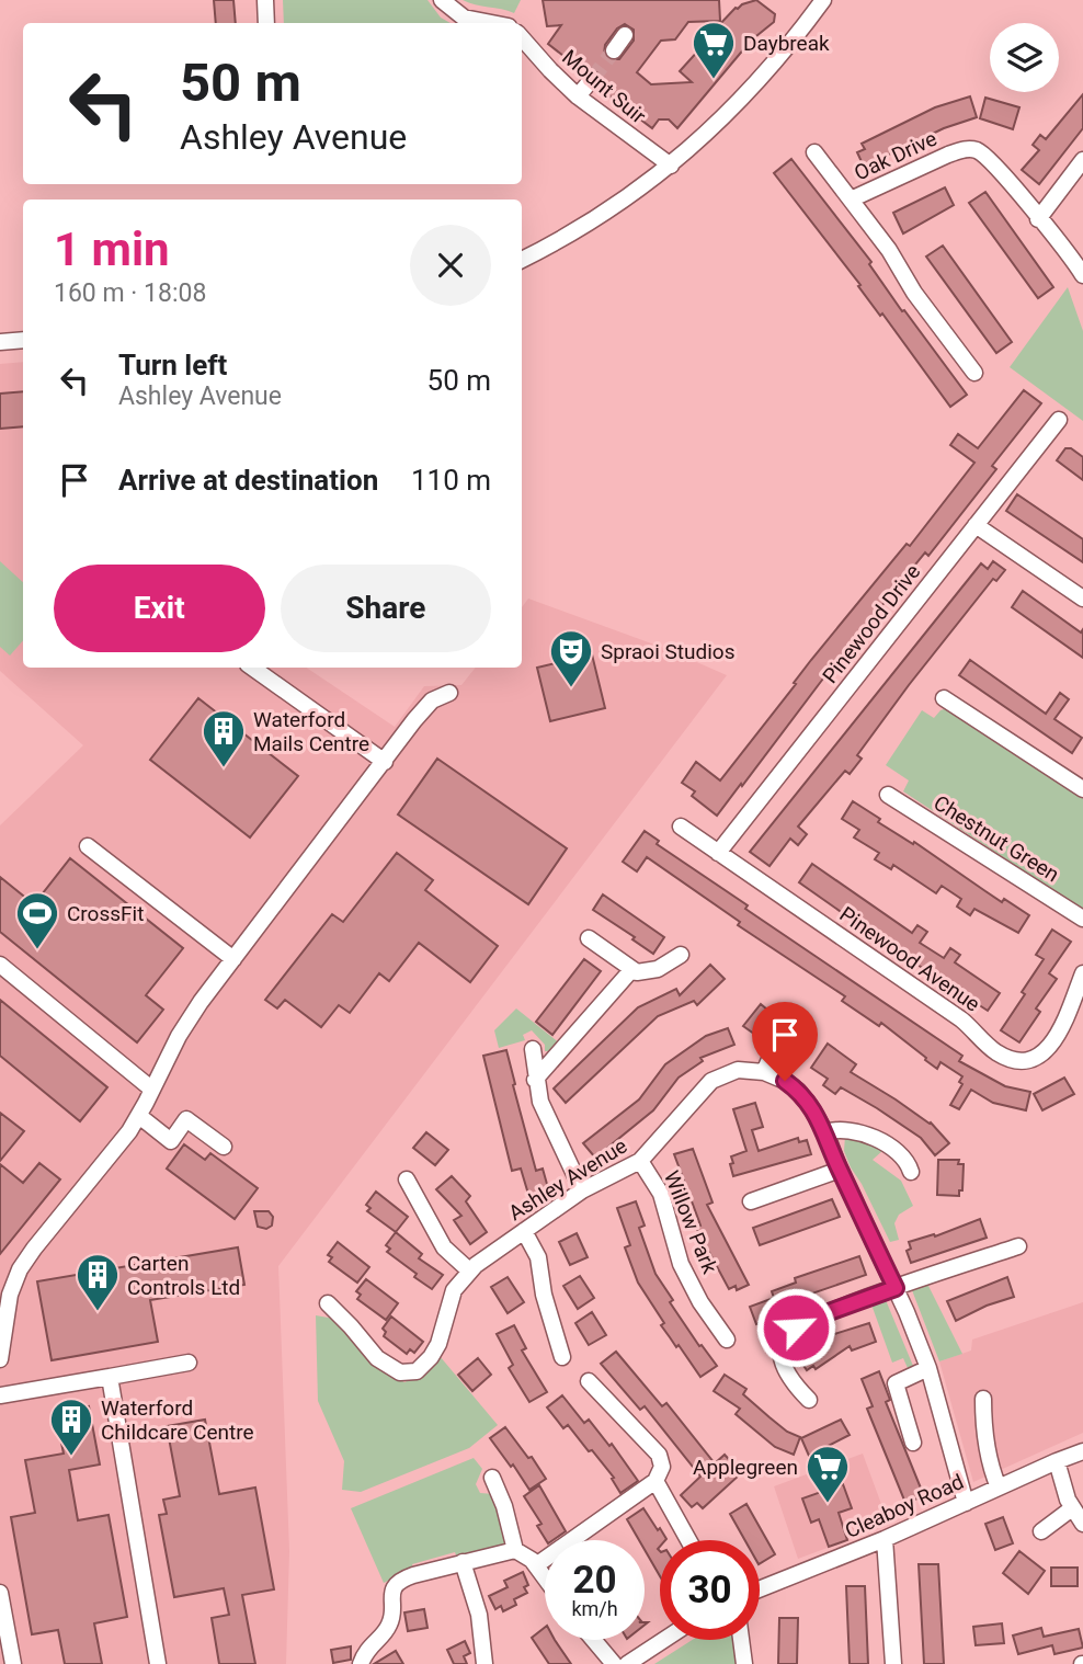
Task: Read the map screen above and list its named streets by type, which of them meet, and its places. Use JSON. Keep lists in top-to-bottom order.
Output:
{
  "streets": {
    "street": [
      "Mount Suir",
      "Oak Drive",
      "Pinewood Drive",
      "Chestnut Green",
      "Pinewood Avenue",
      "Ashley Avenue",
      "Willow Park",
      "Cleaboy Road"
    ]
  },
  "crossings": [
    ["Pinewood Drive", "Pinewood Avenue"],
    ["Ashley Avenue", "Willow Park"]
  ],
  "places": {
    "supermarket": ["Daybreak", "Applegreen"],
    "theatre": ["Spraoi Studios"],
    "building": ["Waterford Mails Centre", "Carten Controls Ltd", "Waterford Childcare Centre"],
    "sports": ["CrossFit"]
  },
  "page": {
    "turn": ["50 m", "Ashley Avenue"],
    "heading": ["1 min", "160 m · 18:08"],
    "list": [
      {
        "name": "Turn left",
        "note": "Ashley Avenue",
        "value": "50 m"
      },
      {
        "name": "Arrive at destination",
        "value": "110 m"
      }
    ],
    "buttons": ["Exit", "Share"],
    "speed": "20 km/h",
    "limit": "30"
  }
}
